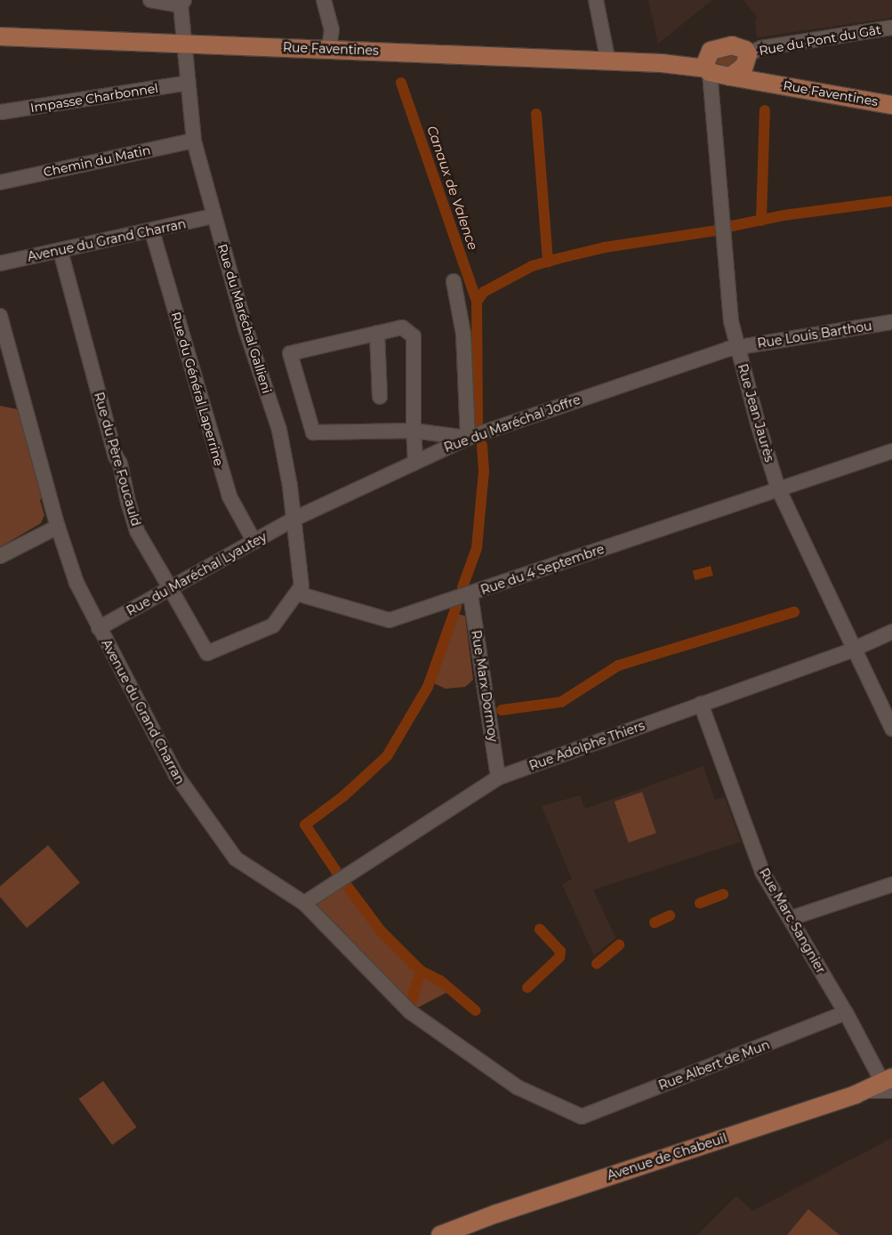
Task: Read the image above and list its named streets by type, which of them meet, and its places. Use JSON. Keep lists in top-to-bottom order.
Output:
{
  "streets": {
    "main road": ["Rue Faventines", "Avenue de Chabeuil"],
    "street": [
      "Rue du Pont du Gât",
      "Impasse Charbonnel",
      "Chemin du Matin",
      "Avenue du Grand Charran",
      "Rue du Maréchal Gallieni",
      "Rue Louis Barthou",
      "Rue du Général Laperrine",
      "Rue Jean Jaurès",
      "Rue du Maréchal Joffre",
      "Rue du Père Foucauld",
      "Rue du 4 Septembre",
      "Rue du Maréchal Lyautey",
      "Rue Marx Dormoy",
      "Rue Adolphe Thiers",
      "Rue Marc Sangnier",
      "Rue Albert de Mun"
    ]
  },
  "crossings": [
    ["Rue du Pont du Gât", "Rue Faventines"],
    ["Rue Faventines", "Rue du Maréchal Gallieni"],
    ["Rue Faventines", "Rue Jean Jaurès"],
    ["Impasse Charbonnel", "Rue du Maréchal Gallieni"],
    ["Chemin du Matin", "Rue du Maréchal Gallieni"],
    ["Avenue du Grand Charran", "Rue du Maréchal Gallieni"],
    ["Avenue du Grand Charran", "Rue du Général Laperrine"],
    ["Avenue du Grand Charran", "Rue du Père Foucauld"],
    ["Avenue du Grand Charran", "Rue du Maréchal Lyautey"],
    ["Avenue du Grand Charran", "Rue Adolphe Thiers"],
    ["Avenue du Grand Charran", "Rue Albert de Mun"],
    ["Rue du Maréchal Gallieni", "Rue du Maréchal Joffre"],
    ["Rue du Maréchal Gallieni", "Rue du Père Foucauld"],
    ["Rue du Maréchal Gallieni", "Rue du 4 Septembre"],
    ["Rue du Maréchal Gallieni", "Rue du Maréchal Lyautey"],
    ["Rue Louis Barthou", "Rue Jean Jaurès"],
    ["Rue Louis Barthou", "Rue du Maréchal Joffre"],
    ["Rue du Général Laperrine", "Rue du Maréchal Lyautey"],
    ["Rue Jean Jaurès", "Rue du Maréchal Joffre"],
    ["Rue Jean Jaurès", "Rue du 4 Septembre"],
    ["Rue Jean Jaurès", "Rue Adolphe Thiers"],
    ["Rue du Maréchal Joffre", "Rue du Maréchal Lyautey"],
    ["Rue du Père Foucauld", "Rue du 4 Septembre"],
    ["Rue du Père Foucauld", "Rue du Maréchal Lyautey"],
    ["Rue du 4 Septembre", "Rue Marx Dormoy"],
    ["Rue Marx Dormoy", "Rue Adolphe Thiers"],
    ["Rue Adolphe Thiers", "Rue Marc Sangnier"],
    ["Rue Marc Sangnier", "Rue Albert de Mun"],
    ["Rue Marc Sangnier", "Avenue de Chabeuil"]
  ],
  "water": ["Canaux de Valence"]
}
